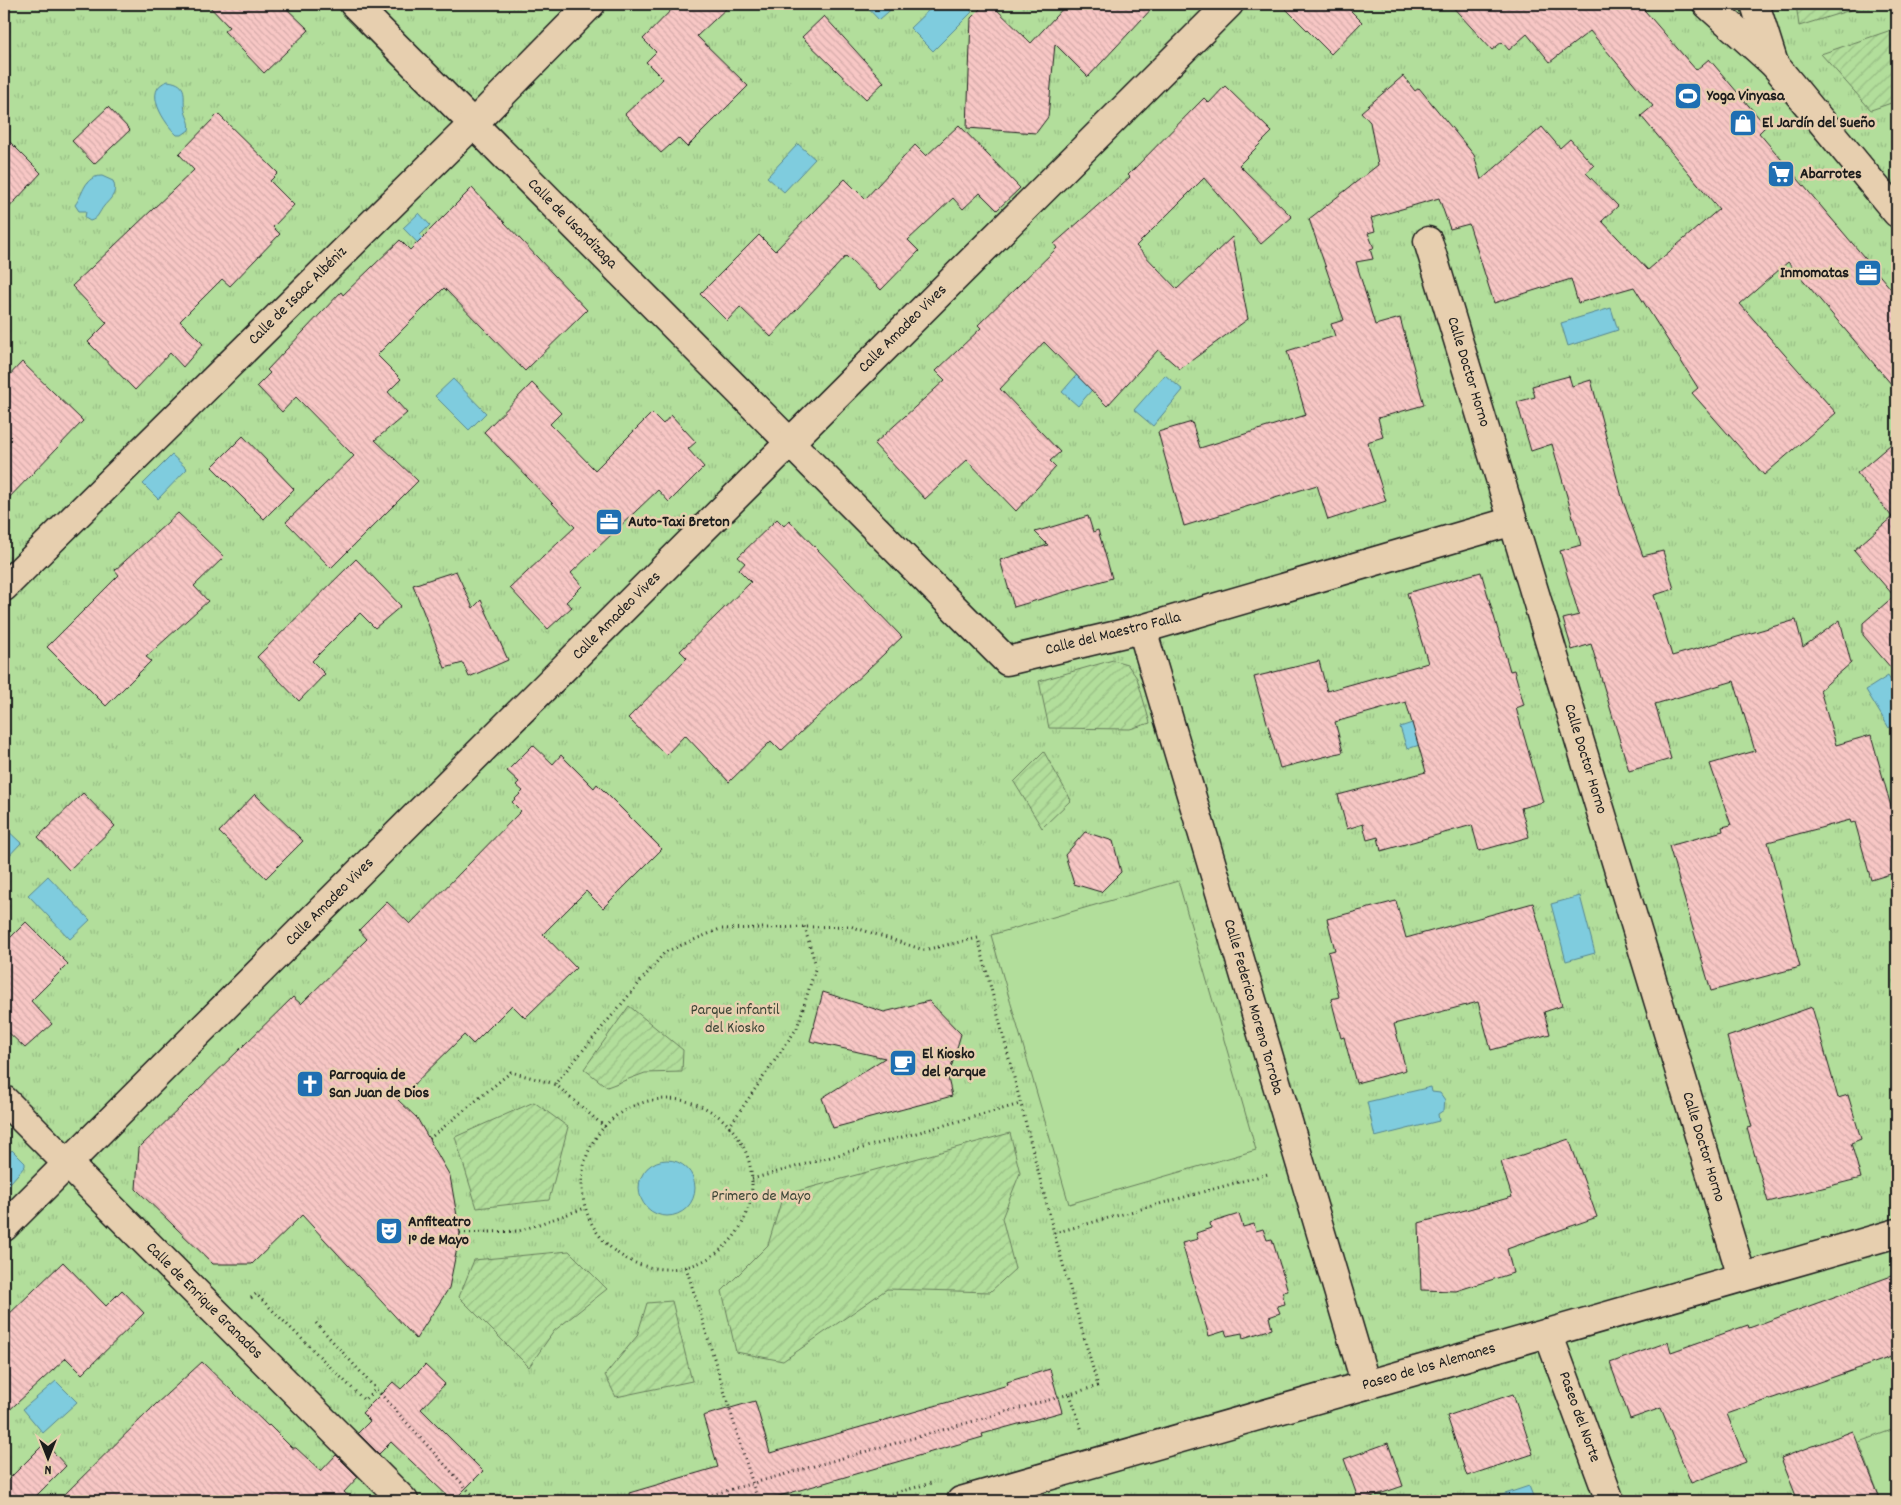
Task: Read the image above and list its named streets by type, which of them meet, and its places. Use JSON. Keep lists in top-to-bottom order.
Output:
{
  "streets": {
    "street": [
      "Calle de Usandizaga",
      "Calle de Isaac Albéniz",
      "Calle Amadeo Vives",
      "Calle Doctor Horno",
      "Calle del Maestro Falla",
      "Calle Federico Moreno Torroba",
      "Calle de Enrique Granados",
      "Paseo de los Alemanes",
      "Paseo del Norte"
    ]
  },
  "crossings": [
    ["Calle de Usandizaga", "Calle de Isaac Albéniz"],
    ["Calle de Usandizaga", "Calle Amadeo Vives"],
    ["Calle de Usandizaga", "Calle del Maestro Falla"],
    ["Calle Amadeo Vives", "Calle del Maestro Falla"],
    ["Calle Amadeo Vives", "Calle de Enrique Granados"],
    ["Calle Doctor Horno", "Calle del Maestro Falla"],
    ["Calle Doctor Horno", "Paseo de los Alemanes"],
    ["Calle del Maestro Falla", "Calle Federico Moreno Torroba"],
    ["Calle Federico Moreno Torroba", "Paseo de los Alemanes"],
    ["Paseo de los Alemanes", "Paseo del Norte"]
  ],
  "parks": ["Parque infantil del Kiosko", "Primero de Mayo"],
  "places": {
    "sports": ["Yoga Vinyasa"],
    "shop": ["El Jardín del Sueño"],
    "supermarket": ["Abarrotes"],
    "office": ["Inmomatas", "Auto-Taxi Breton"],
    "cafe": ["El Kiosko del Parque"],
    "church": ["Parroquia de San Juan de Dios"],
    "theatre": ["Anfiteatro 1° de Mayo"]
  },
  "north": "bottom"
}
